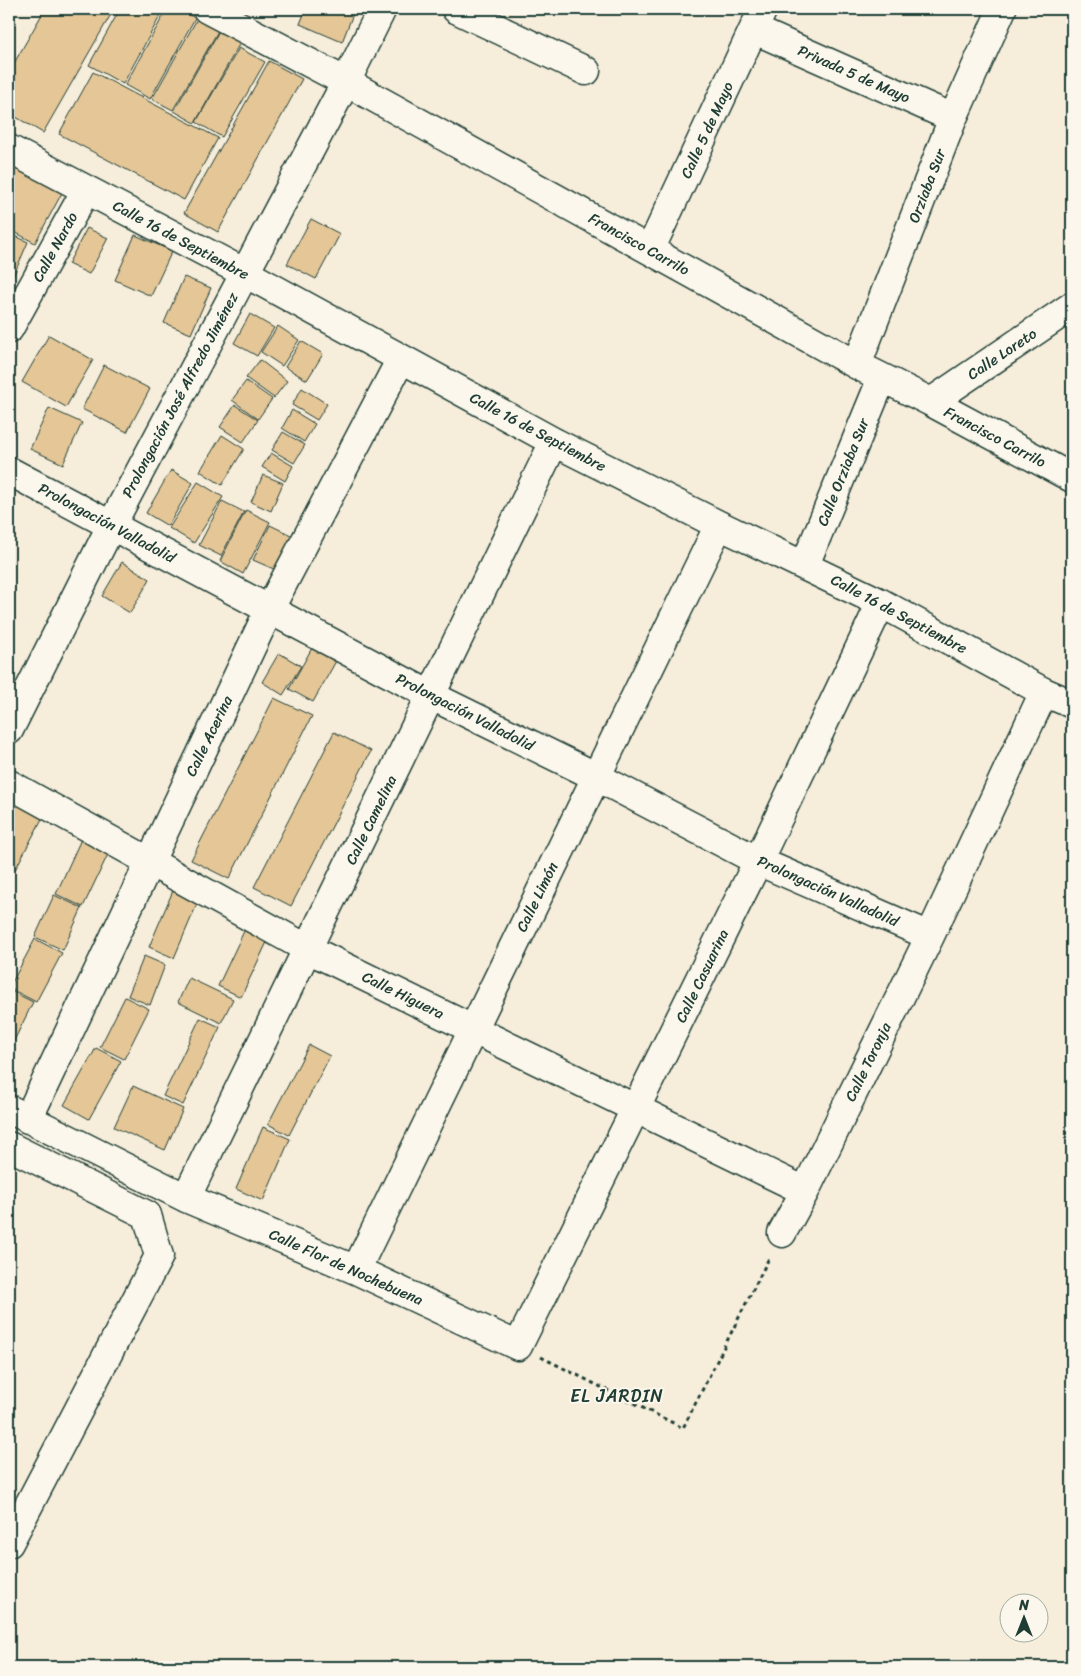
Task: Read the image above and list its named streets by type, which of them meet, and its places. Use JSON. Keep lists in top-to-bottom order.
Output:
{
  "streets": {
    "street": [
      "Privada 5 de Mayo",
      "Calle 5 de Mayo",
      "Orziaba Sur",
      "Calle 16 de Septiembre",
      "Francisco Carrilo",
      "Calle Nardo",
      "Calle Loreto",
      "Prolongación José Alfredo Jiménez",
      "Calle Orziaba Sur",
      "Prolongación Valladolid",
      "Calle Acerina",
      "Calle Camelina",
      "Calle Limón",
      "Calle Casuarina",
      "Calle Higuera",
      "Calle Toronja",
      "Calle Flor de Nochebuena"
    ]
  },
  "crossings": [
    ["Privada 5 de Mayo", "Calle 5 de Mayo"],
    ["Privada 5 de Mayo", "Orziaba Sur"],
    ["Calle 5 de Mayo", "Francisco Carrilo"],
    ["Orziaba Sur", "Francisco Carrilo"],
    ["Calle 16 de Septiembre", "Calle Nardo"],
    ["Calle 16 de Septiembre", "Prolongación José Alfredo Jiménez"],
    ["Calle 16 de Septiembre", "Calle Orziaba Sur"],
    ["Calle 16 de Septiembre", "Calle Acerina"],
    ["Calle 16 de Septiembre", "Calle Camelina"],
    ["Calle 16 de Septiembre", "Calle Limón"],
    ["Calle 16 de Septiembre", "Calle Casuarina"],
    ["Calle 16 de Septiembre", "Calle Toronja"],
    ["Francisco Carrilo", "Calle Loreto"],
    ["Francisco Carrilo", "Prolongación José Alfredo Jiménez"],
    ["Francisco Carrilo", "Calle Orziaba Sur"],
    ["Prolongación José Alfredo Jiménez", "Prolongación Valladolid"],
    ["Prolongación Valladolid", "Calle Acerina"],
    ["Prolongación Valladolid", "Calle Camelina"],
    ["Prolongación Valladolid", "Calle Limón"],
    ["Prolongación Valladolid", "Calle Casuarina"],
    ["Prolongación Valladolid", "Calle Toronja"],
    ["Calle Acerina", "Calle Higuera"],
    ["Calle Acerina", "Calle Flor de Nochebuena"],
    ["Calle Camelina", "Calle Higuera"],
    ["Calle Camelina", "Calle Flor de Nochebuena"],
    ["Calle Limón", "Calle Higuera"],
    ["Calle Limón", "Calle Flor de Nochebuena"],
    ["Calle Casuarina", "Calle Higuera"],
    ["Calle Casuarina", "Calle Flor de Nochebuena"],
    ["Calle Higuera", "Calle Toronja"]
  ],
  "districts": ["EL JARDIN"],
  "north": "top"
}
